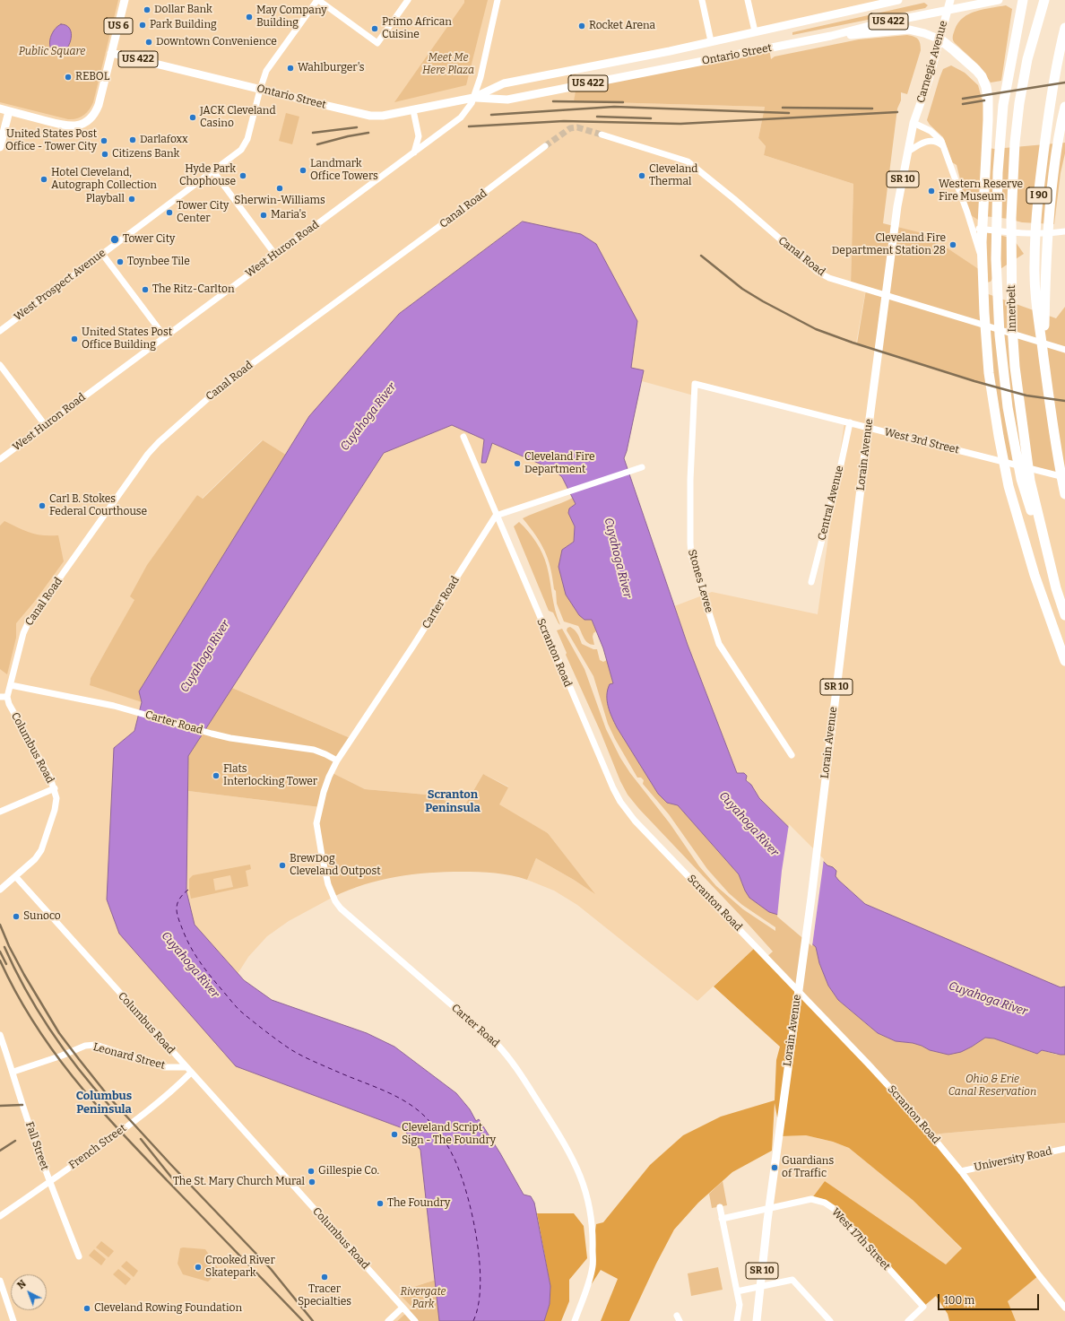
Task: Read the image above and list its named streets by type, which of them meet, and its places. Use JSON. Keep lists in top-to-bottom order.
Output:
{
  "streets": {
    "highway": ["I 90", "Innerbelt"],
    "main road": [
      "US 422",
      "US 6",
      "Ontario Street",
      "Carnegie Avenue",
      "SR 10",
      "Lorain Avenue"
    ],
    "street": [
      "Canal Road",
      "West Huron Road",
      "West Prospect Avenue",
      "West 3rd Street",
      "Central Avenue",
      "Stones Levee",
      "Carter Road",
      "Scranton Road",
      "Columbus Road",
      "Leonard Street",
      "Fall Street",
      "French Street",
      "University Road",
      "West 17th Street"
    ]
  },
  "crossings": [
    ["US 6", "Ontario Street"],
    ["Ontario Street", "Carnegie Avenue"],
    ["Ontario Street", "West Huron Road"],
    ["Ontario Street", "West Prospect Avenue"],
    ["Carnegie Avenue", "Lorain Avenue"],
    ["Canal Road", "Carter Road"],
    ["Canal Road", "Columbus Road"],
    ["West 3rd Street", "Central Avenue"],
    ["West 3rd Street", "Stones Levee"],
    ["Carter Road", "Scranton Road"],
    ["Scranton Road", "University Road"],
    ["Columbus Road", "Leonard Street"],
    ["Columbus Road", "French Street"],
    ["Leonard Street", "Fall Street"],
    ["Fall Street", "French Street"]
  ],
  "districts": ["Scranton Peninsula", "Columbus Peninsula"],
  "water": ["Cuyahoga River"],
  "parks": [
    "Public Square",
    "Meet Me Here Plaza",
    "Ohio & Erie Canal Reservation",
    "Rivergate Park"
  ],
  "places": [
    "Dollar Bank",
    "May Company Building",
    "Park Building",
    "Rocket Arena",
    "Primo African Cuisine",
    "Downtown Convenience",
    "Wahlburger's",
    "REBOL",
    "JACK Cleveland Casino",
    "Darlafoxx",
    "United States Post Office - Tower City",
    "Citizens Bank",
    "Landmark Office Towers",
    "Hyde Park Chophouse",
    "Cleveland Thermal",
    "Hotel Cleveland, Autograph Collection",
    "Sherwin-Williams",
    "Western Reserve Fire Museum",
    "Playball",
    "Tower City Center",
    "Maria's",
    "Tower City",
    "Cleveland Fire Department Station 28",
    "Toynbee Tile",
    "The Ritz-Carlton",
    "United States Post Office Building",
    "Cleveland Fire Department",
    "Carl B. Stokes Federal Courthouse",
    "Flats Interlocking Tower",
    "BrewDog Cleveland Outpost",
    "Sunoco",
    "Cleveland Script Sign - The Foundry",
    "Guardians of Traffic",
    "Gillespie Co.",
    "The St. Mary Church Mural",
    "The Foundry",
    "Crooked River Skatepark",
    "Tracer Specialties",
    "Cleveland Rowing Foundation"
  ],
  "scale_bar": "100 m",
  "north": "top left"
}
